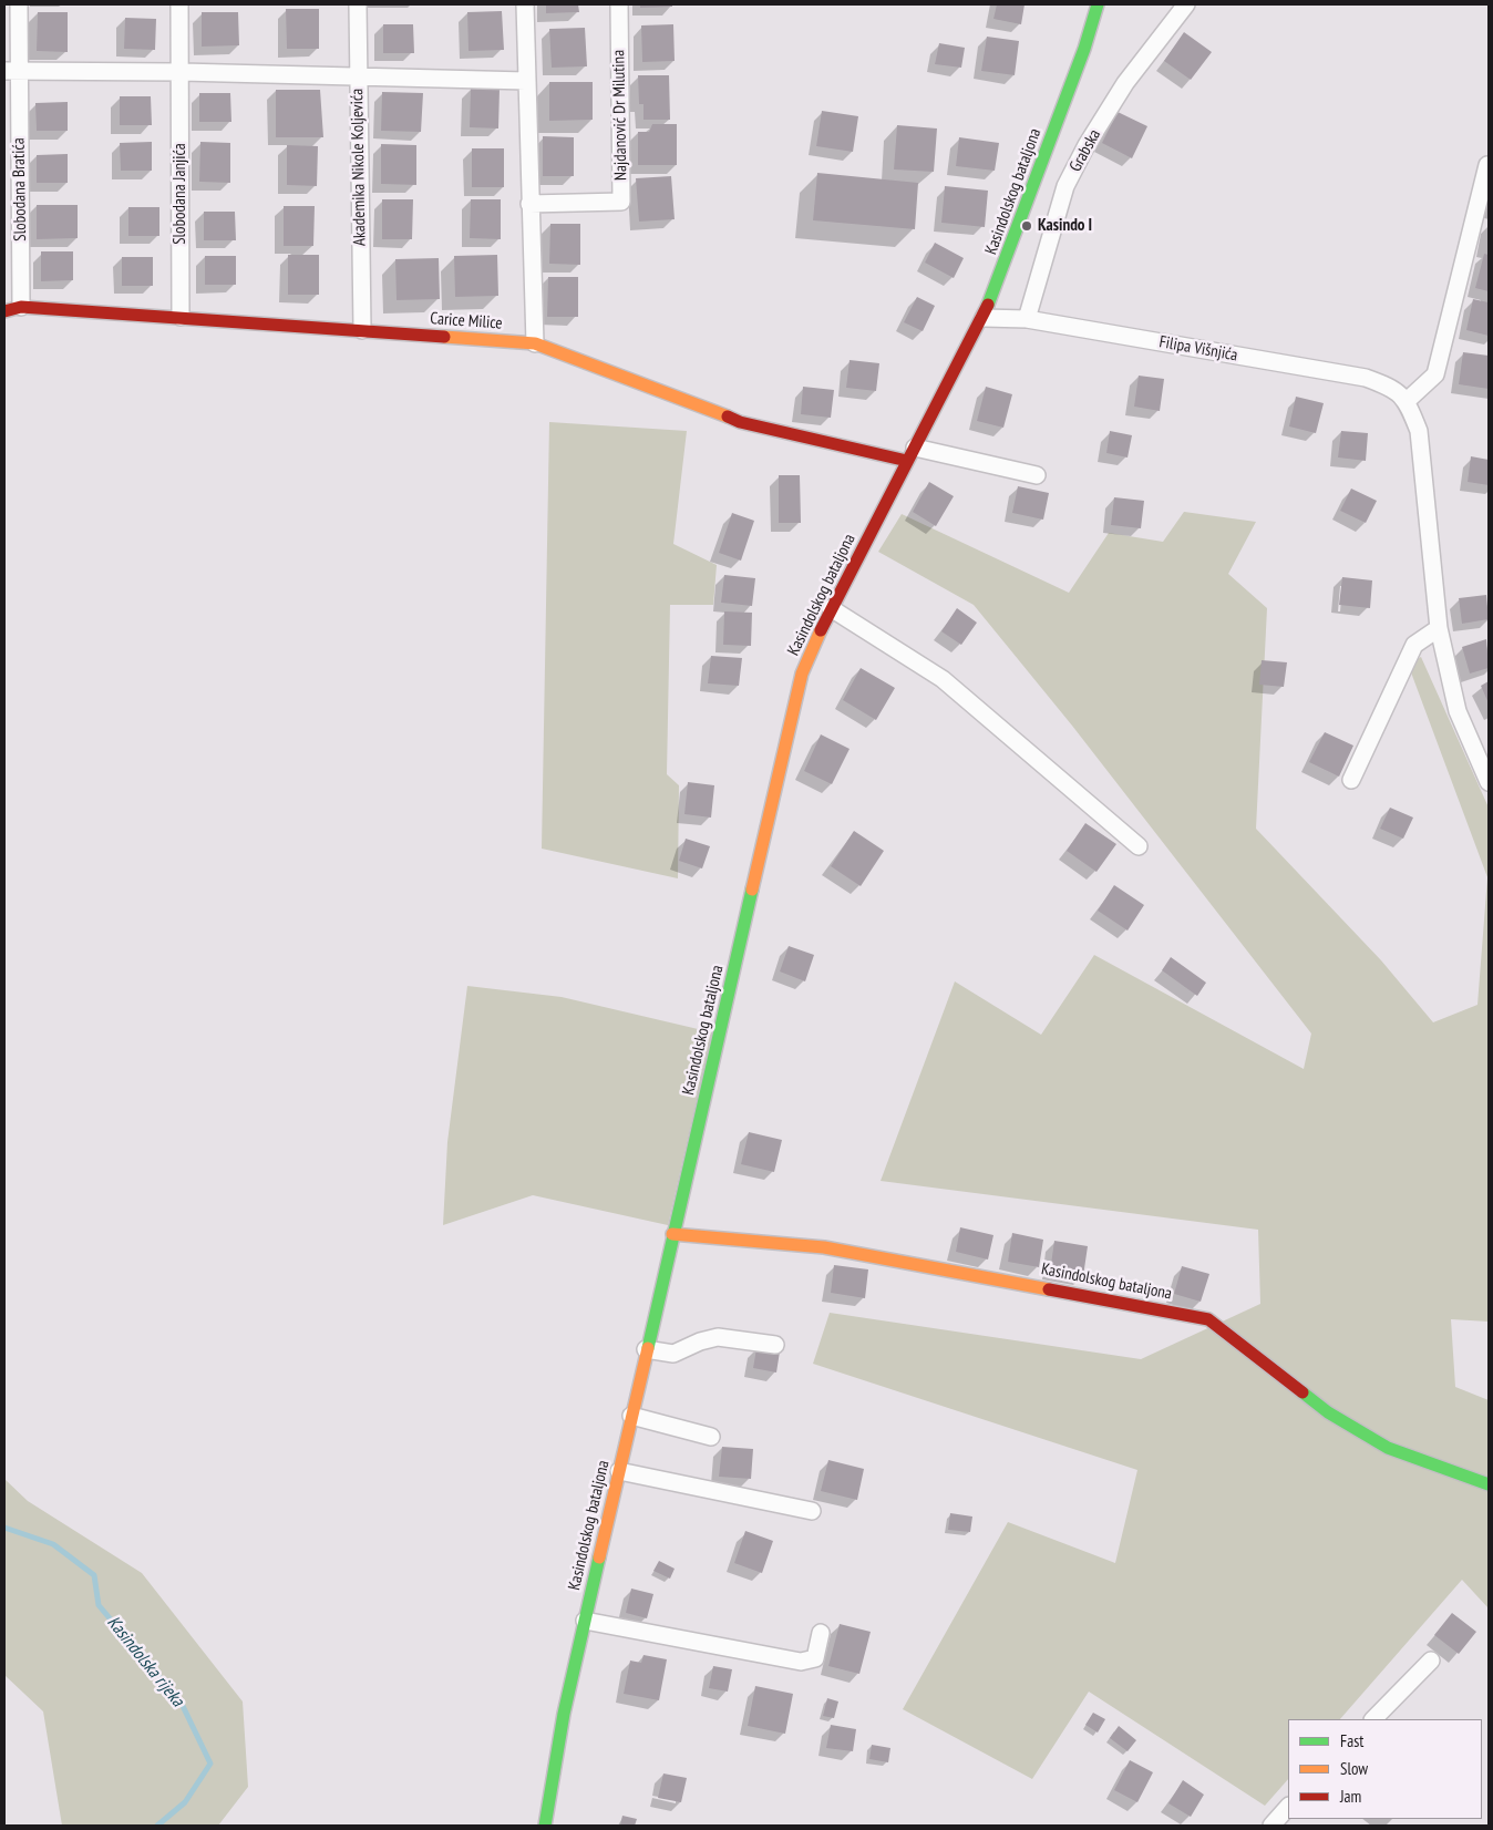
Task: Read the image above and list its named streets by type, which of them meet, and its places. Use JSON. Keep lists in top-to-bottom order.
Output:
{
  "streets": {
    "street": [
      "Najdanović Dr Milutina",
      "Grabska",
      "Akademika Nikole Koljevića",
      "Slobodana Bratića",
      "Kasindolskog bataljona",
      "Slobodana Janjića",
      "Carice Milice",
      "Filipa Višnjića"
    ]
  },
  "crossings": [
    ["Grabska", "Filipa Višnjića"],
    ["Akademika Nikole Koljevića", "Carice Milice"],
    ["Slobodana Bratića", "Carice Milice"],
    ["Kasindolskog bataljona", "Carice Milice"],
    ["Kasindolskog bataljona", "Filipa Višnjića"],
    ["Slobodana Janjića", "Carice Milice"]
  ],
  "water": ["Kasindolska rijeka"],
  "places": ["Kasindo I"],
  "legend": ["Fast", "Slow", "Jam"]
}
